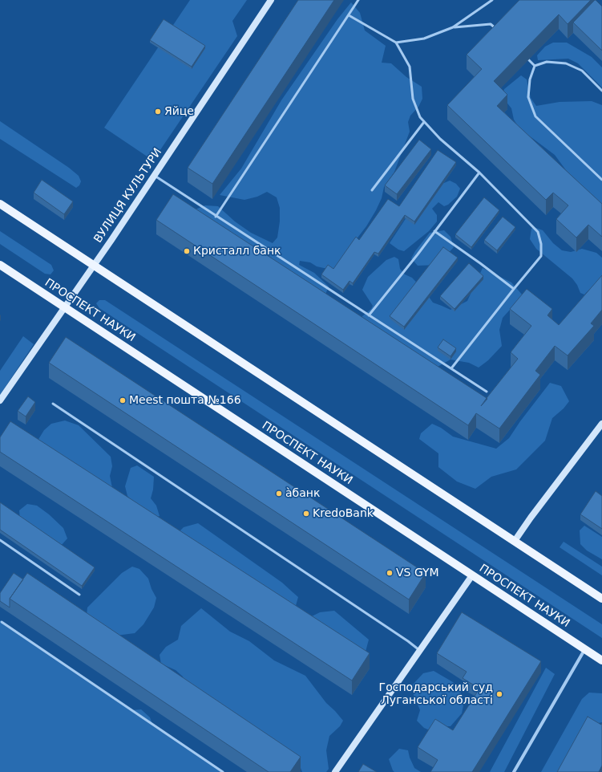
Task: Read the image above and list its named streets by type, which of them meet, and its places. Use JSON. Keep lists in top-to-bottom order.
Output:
{
  "streets": {
    "main road": ["ПРОСПЕКТ НАУКИ"],
    "street": ["ВУЛИЦЯ КУЛЬТУРИ"]
  },
  "crossings": [
    ["ВУЛИЦЯ КУЛЬТУРИ", "ПРОСПЕКТ НАУКИ"]
  ],
  "places": [
    "Яйце",
    "Кристалл банк",
    "Meest пошта №166",
    "а̀банк",
    "KredoBank",
    "VS GYM",
    "Господарський суд Луганської області"
  ]
}
